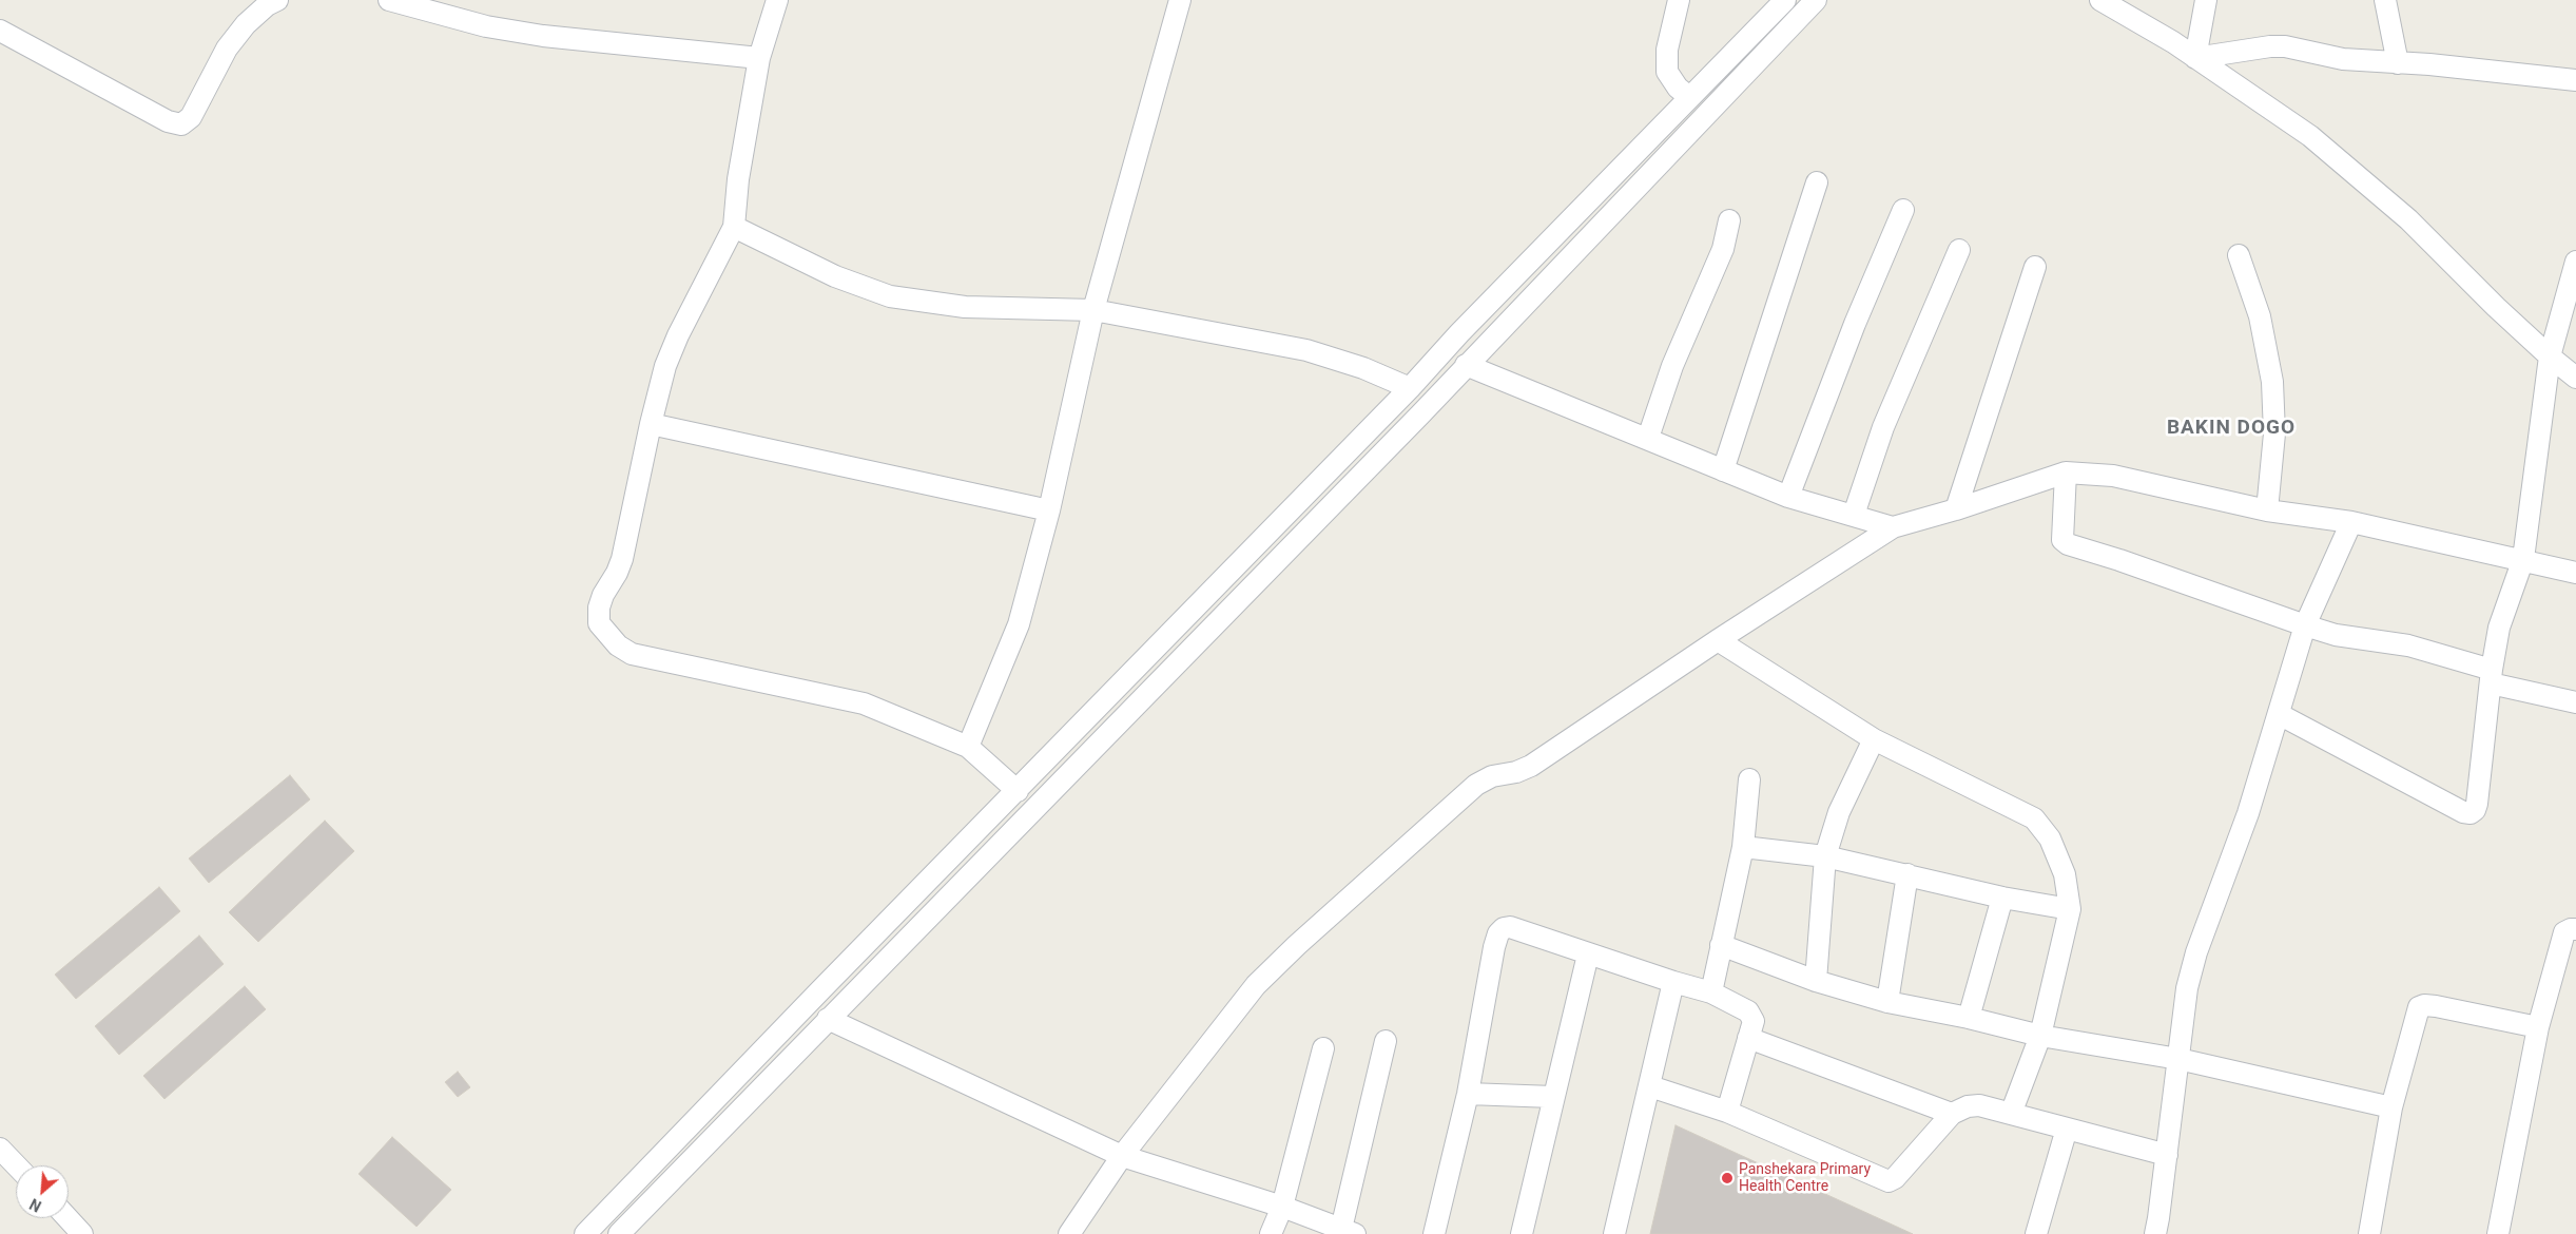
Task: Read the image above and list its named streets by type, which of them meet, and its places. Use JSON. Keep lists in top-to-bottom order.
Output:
{
  "districts": ["BAKIN DOGO"],
  "places": ["Panshekara Primary Health Centre"],
  "north": "bottom left"
}
